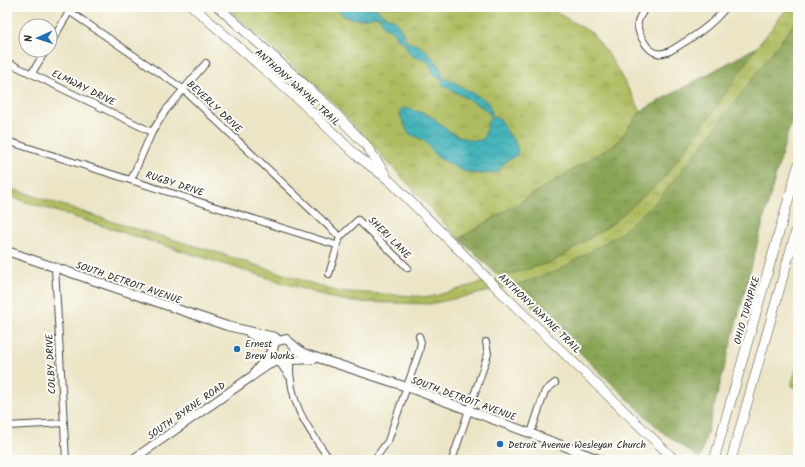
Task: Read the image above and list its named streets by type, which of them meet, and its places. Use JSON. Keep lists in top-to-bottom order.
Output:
{
  "streets": {
    "highway": ["ANTHONY WAYNE TRAIL", "OHIO TURNPIKE"],
    "main road": ["SOUTH DETROIT AVENUE", "SOUTH BYRNE ROAD"],
    "street": [
      "ELMWAY DRIVE",
      "BEVERLY DRIVE",
      "RUGBY DRIVE",
      "SHERI LANE",
      "COLBY DRIVE"
    ]
  },
  "crossings": [
    ["BEVERLY DRIVE", "SHERI LANE"],
    ["SOUTH DETROIT AVENUE", "COLBY DRIVE"],
    ["SOUTH DETROIT AVENUE", "SOUTH BYRNE ROAD"]
  ],
  "places": ["Ernest Brew Works", "Detroit Avenue Wesleyan Church"],
  "north": "left"
}
